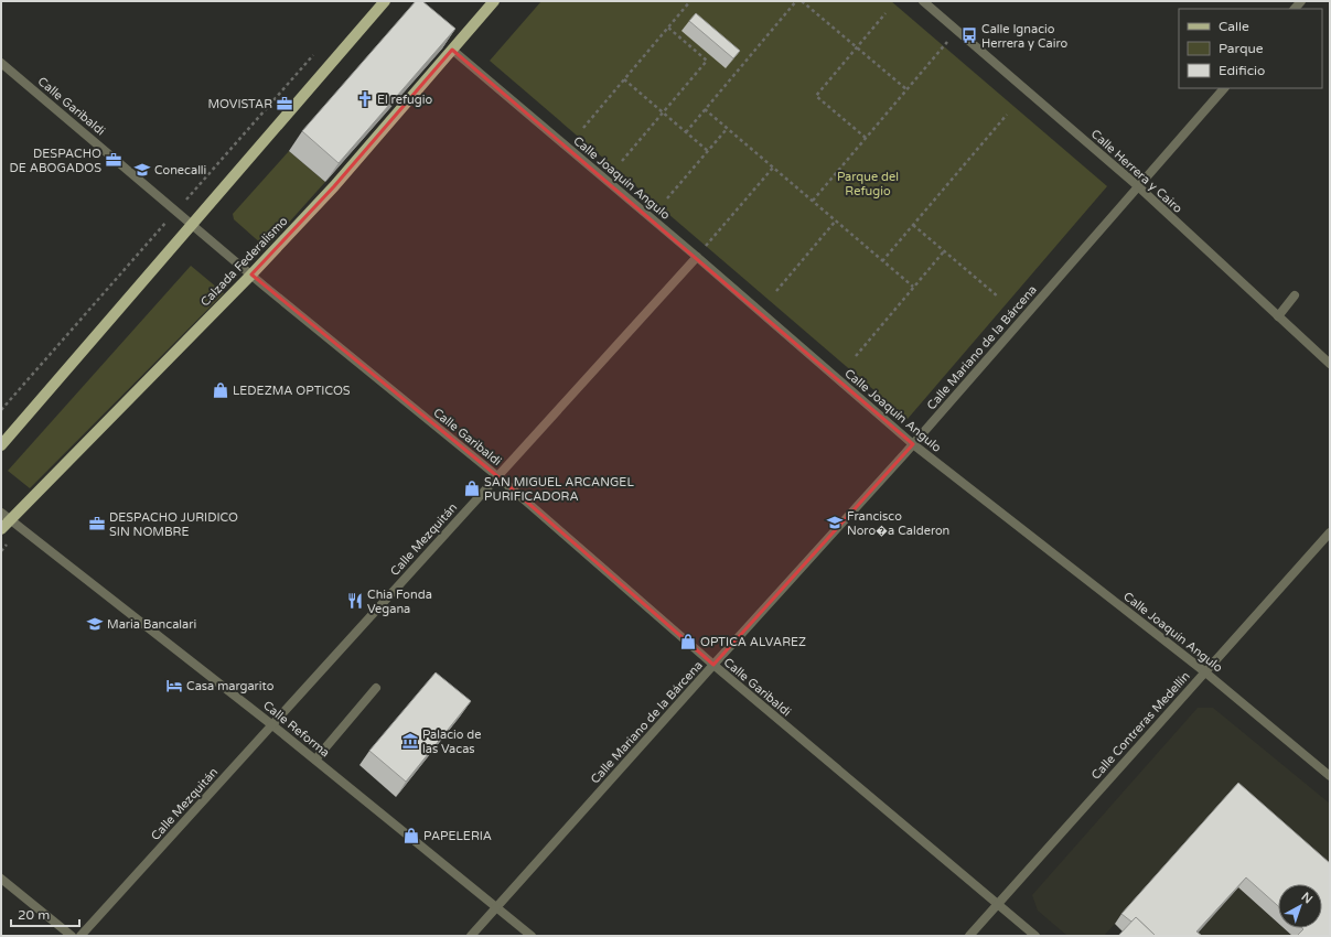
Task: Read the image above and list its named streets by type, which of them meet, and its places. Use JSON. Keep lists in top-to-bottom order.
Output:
{
  "streets": {
    "main road": ["Calzada Federalismo"],
    "street": [
      "Calle Garibaldi",
      "Calle Herrera y Cairo",
      "Calle Joaquín Angulo",
      "Calle Mariano de la Bárcena",
      "Calle Mezquitán",
      "Calle Contreras Medellín",
      "Calle Reforma"
    ]
  },
  "crossings": [
    ["Calle Garibaldi", "Calzada Federalismo"],
    ["Calle Garibaldi", "Calle Mariano de la Bárcena"],
    ["Calle Garibaldi", "Calle Mezquitán"],
    ["Calle Garibaldi", "Calle Contreras Medellín"],
    ["Calle Herrera y Cairo", "Calle Mariano de la Bárcena"],
    ["Calle Joaquín Angulo", "Calzada Federalismo"],
    ["Calle Joaquín Angulo", "Calle Mariano de la Bárcena"],
    ["Calle Joaquín Angulo", "Calle Mezquitán"],
    ["Calle Joaquín Angulo", "Calle Contreras Medellín"],
    ["Calzada Federalismo", "Calle Reforma"],
    ["Calle Mariano de la Bárcena", "Calle Reforma"],
    ["Calle Mezquitán", "Calle Reforma"]
  ],
  "parks": ["Parque del Refugio"],
  "places": {
    "bus stop": ["Calle Ignacio Herrera y Cairo"],
    "church": ["El refugio"],
    "office": ["MOVISTAR", "DESPACHO DE ABOGADOS", "DESPACHO JURIDICO SIN NOMBRE"],
    "school or university": ["Conecalli", "Francisco Noro�a Calderon", "Maria Bancalari"],
    "shop": [
      "LEDEZMA OPTICOS",
      "SAN MIGUEL ARCANGEL PURIFICADORA",
      "OPTICA ALVAREZ",
      "PAPELERIA"
    ],
    "restaurant": ["Chia Fonda Vegana"],
    "hotel": ["Casa margarito"],
    "museum": ["Palacio de las Vacas"]
  },
  "legend": ["Calle", "Parque", "Edificio"],
  "scale_bar": "20 m",
  "north": "top right"
}
